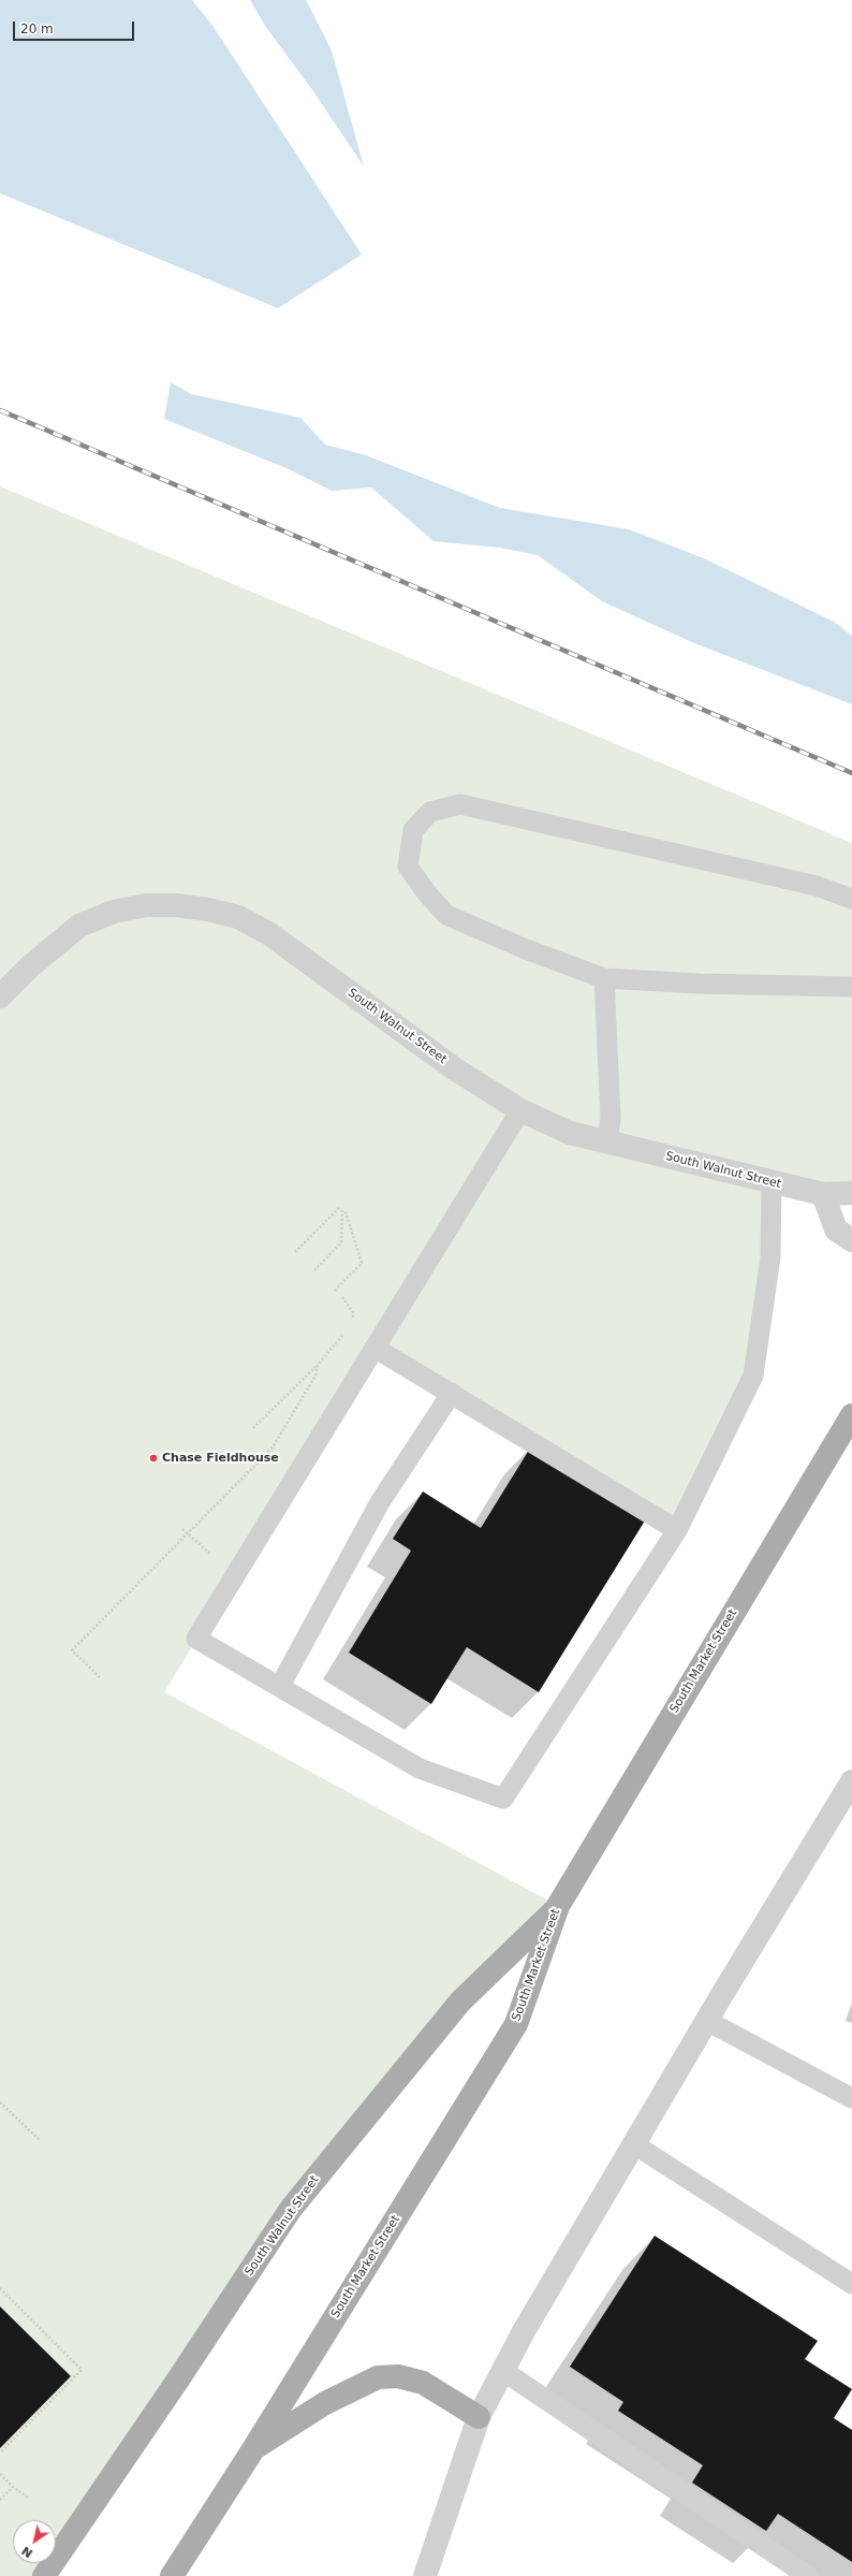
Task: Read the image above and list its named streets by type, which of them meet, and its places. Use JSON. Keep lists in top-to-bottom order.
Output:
{
  "streets": {
    "main road": ["South Walnut Street", "South Market Street"]
  },
  "crossings": [
    ["South Walnut Street", "South Market Street"]
  ],
  "places": ["Chase Fieldhouse"],
  "scale_bar": "20 m",
  "north": "bottom left"
}
